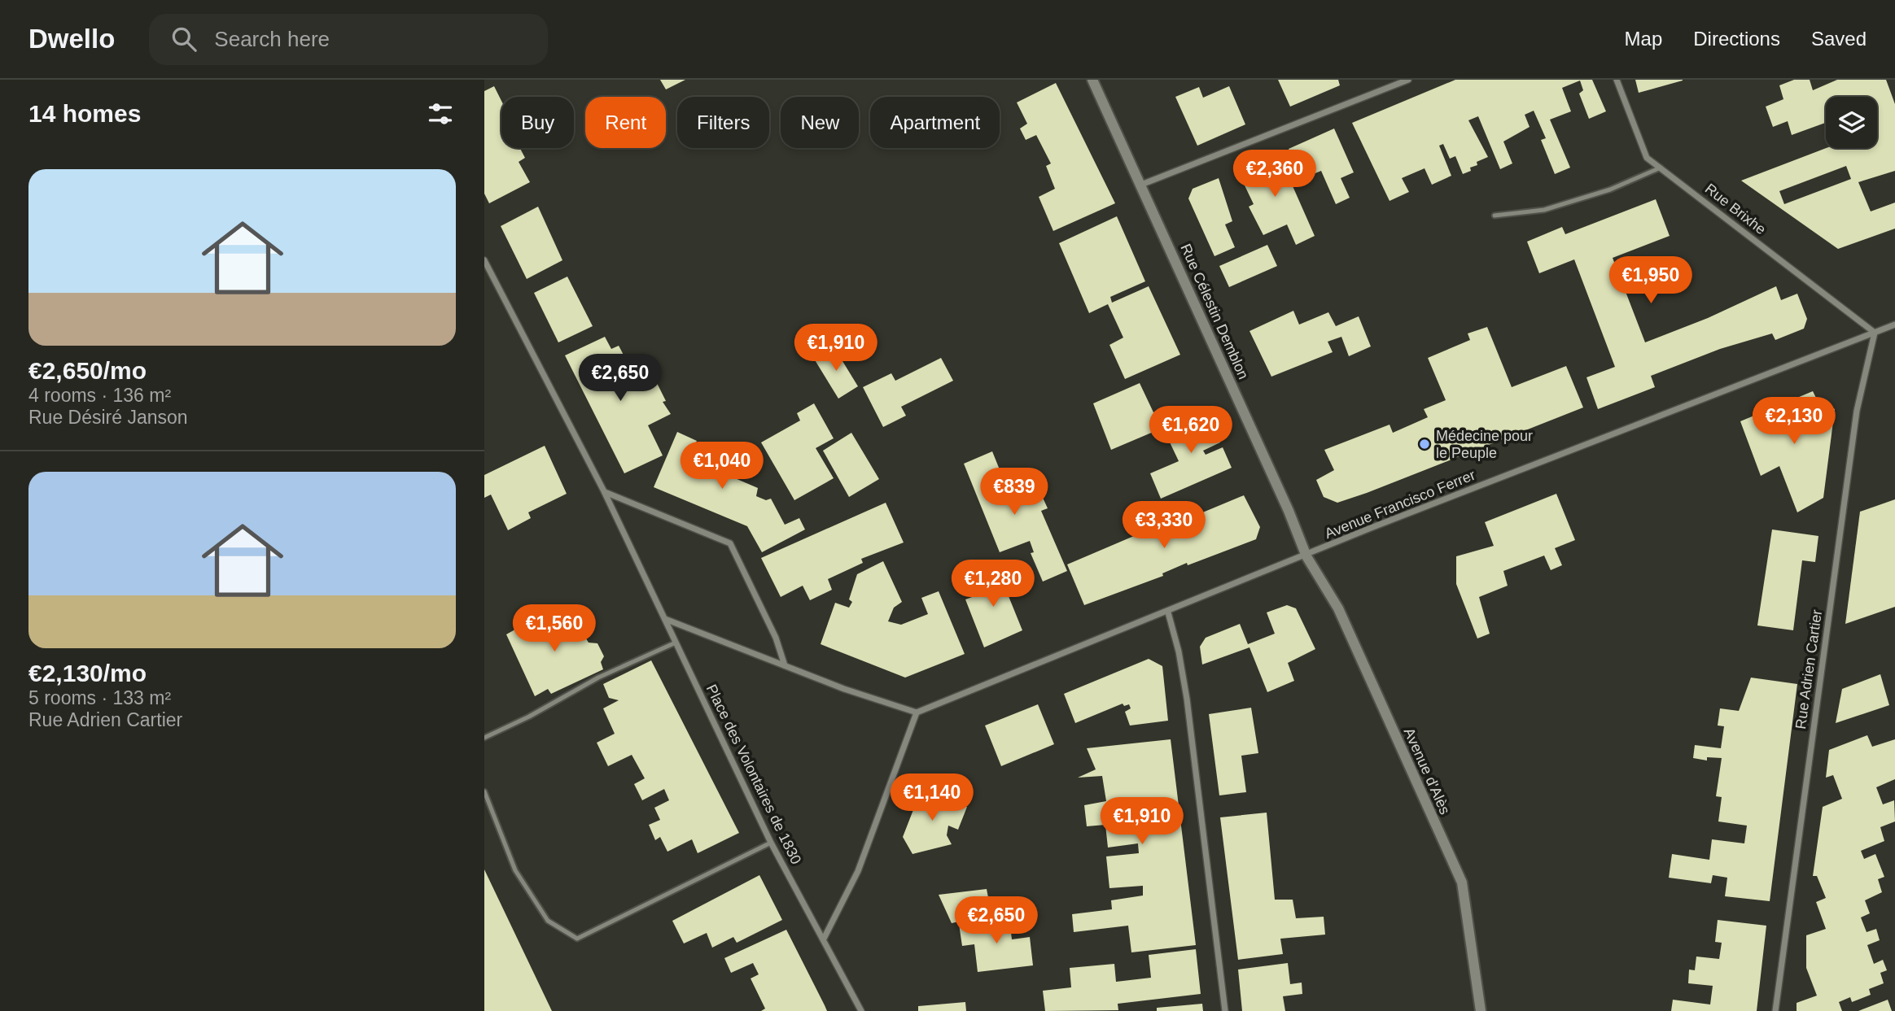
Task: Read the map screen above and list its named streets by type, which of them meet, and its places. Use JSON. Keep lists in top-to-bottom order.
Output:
{
  "streets": {
    "street": [
      "Rue Brixhe",
      "Rue Célestin Demblon",
      "Avenue Francisco Ferrer",
      "Rue Adrien Cartier",
      "Avenue d'Alès",
      "Place des Volontaires de 1830"
    ]
  },
  "crossings": [
    ["Rue Brixhe", "Avenue Francisco Ferrer"],
    ["Rue Brixhe", "Rue Adrien Cartier"],
    ["Rue Célestin Demblon", "Avenue Francisco Ferrer"],
    ["Rue Célestin Demblon", "Avenue d'Alès"],
    ["Avenue Francisco Ferrer", "Rue Adrien Cartier"],
    ["Avenue Francisco Ferrer", "Avenue d'Alès"]
  ],
  "places": ["Médecine pour le Peuple"],
  "page": {
    "header": "Dwello",
    "search": "Search here",
    "nav": ["Map", "Directions", "Saved"],
    "heading": "14 homes",
    "chip": [
      "Buy",
      "Rent",
      "Filters",
      "New",
      "Apartment"
    ],
    "list": [
      {
        "name": "€2,650/mo",
        "note": "4 rooms · 136 m² · Rue Désiré Janson"
      },
      {
        "name": "€2,130/mo",
        "note": "5 rooms · 133 m² · Rue Adrien Cartier"
      }
    ],
    "price": [
      "€2,360",
      "€1,950",
      "€1,910",
      "€2,650",
      "€2,130",
      "€1,620",
      "€1,040",
      "€839",
      "€3,330",
      "€1,280",
      "€1,560",
      "€1,140",
      "€1,910",
      "€2,650"
    ]
  }
}
